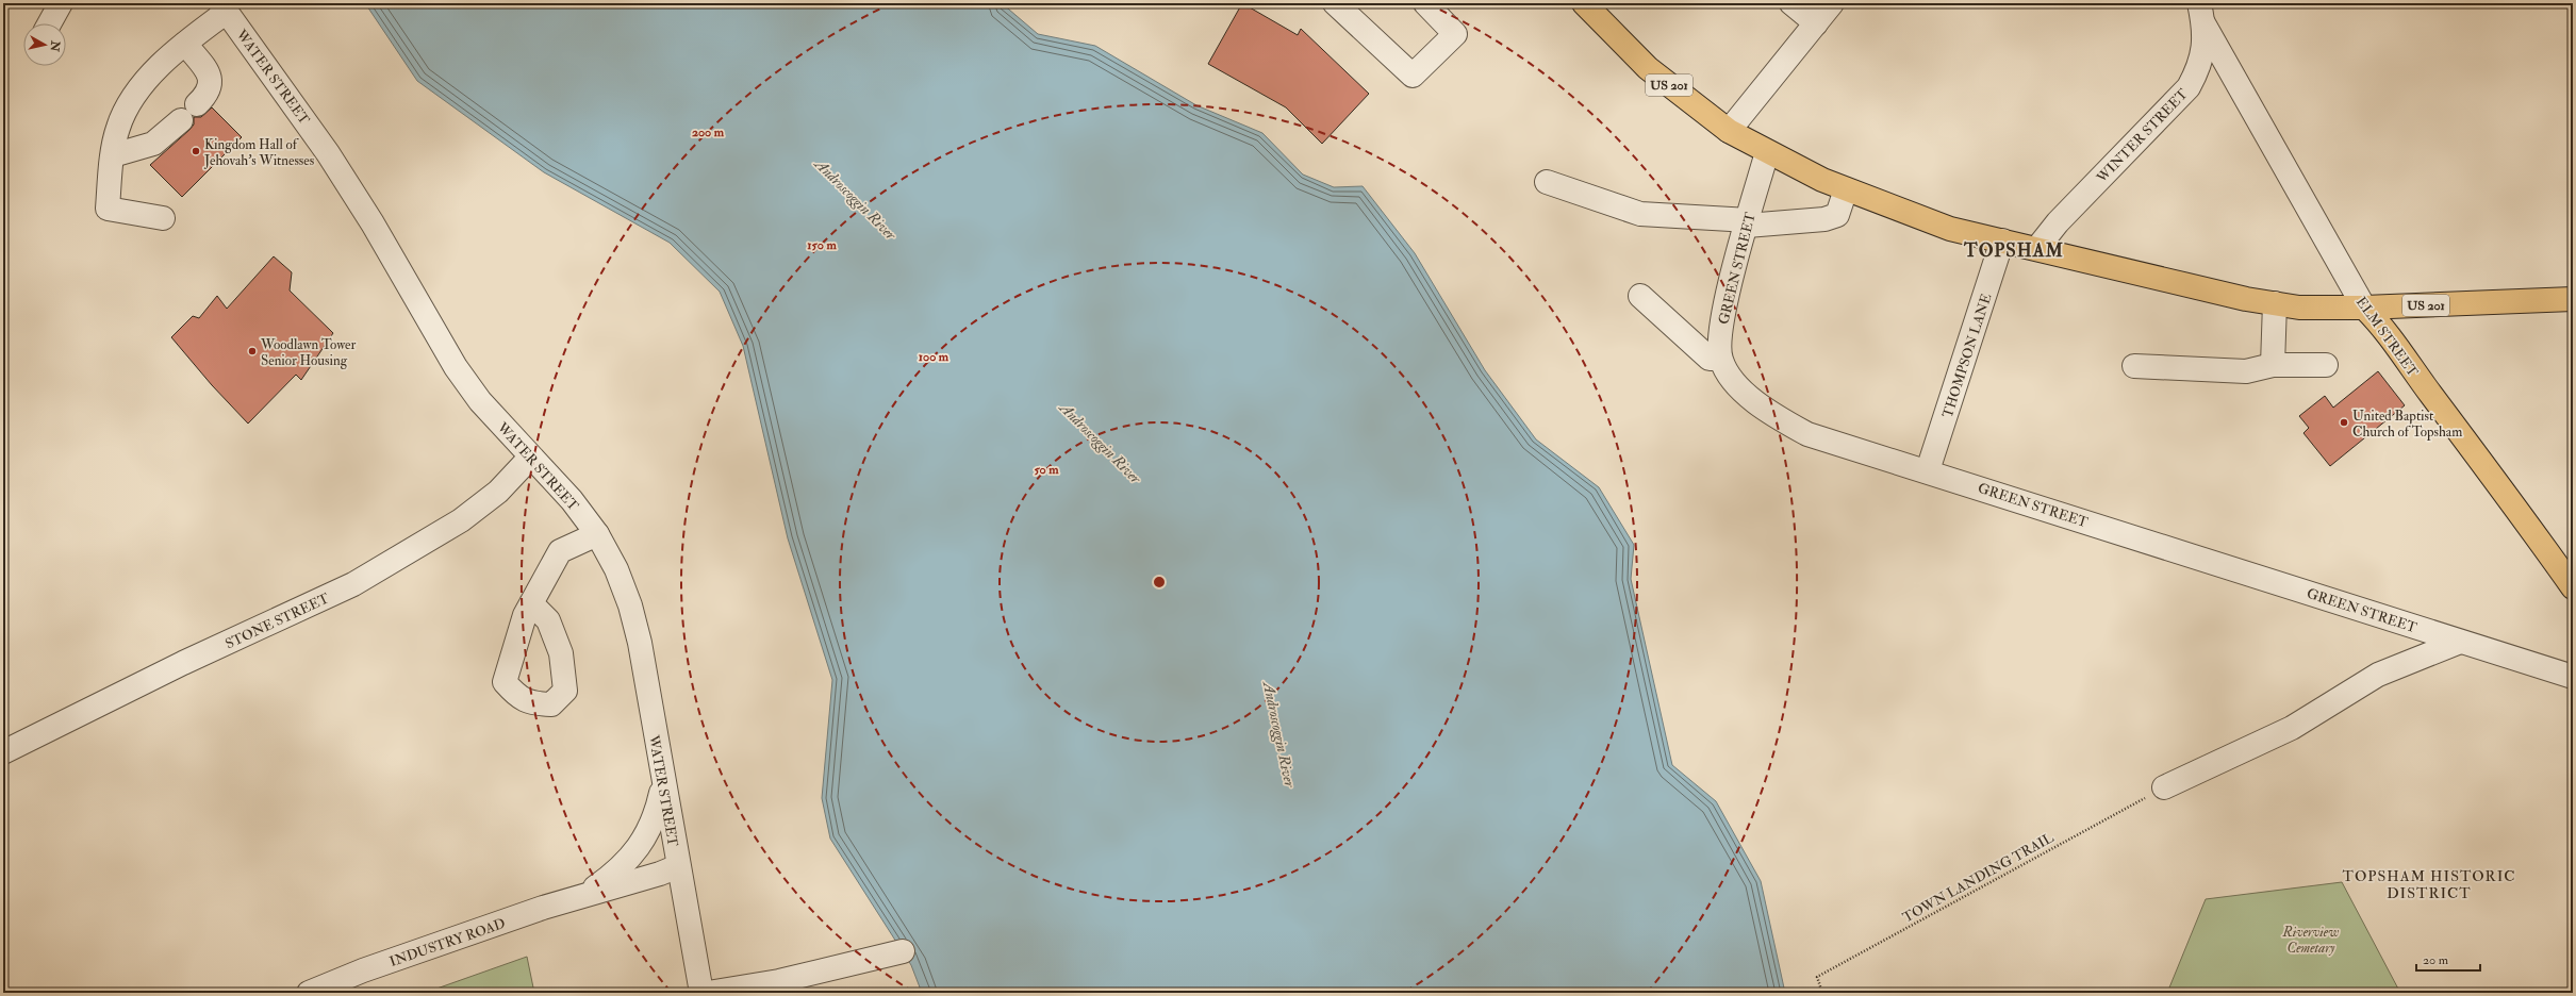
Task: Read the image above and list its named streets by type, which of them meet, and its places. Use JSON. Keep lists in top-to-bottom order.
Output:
{
  "streets": {
    "main road": ["US 201", "ELM STREET"],
    "street": [
      "WATER STREET",
      "WINTER STREET",
      "GREEN STREET",
      "THOMPSON LANE",
      "STONE STREET",
      "INDUSTRY ROAD"
    ],
    "path": ["TOWN LANDING TRAIL"]
  },
  "crossings": [
    ["WATER STREET", "STONE STREET"],
    ["WATER STREET", "INDUSTRY ROAD"],
    ["US 201", "WINTER STREET"],
    ["US 201", "GREEN STREET"],
    ["US 201", "ELM STREET"],
    ["US 201", "THOMPSON LANE"],
    ["WINTER STREET", "ELM STREET"],
    ["GREEN STREET", "THOMPSON LANE"]
  ],
  "districts": ["TOPSHAM", "TOPSHAM HISTORIC DISTRICT"],
  "water": ["Androscoggin River"],
  "parks": ["Riverview Cemetary"],
  "places": ["Kingdom Hall of Jehovah's Witnesses", "Woodlawn Tower Senior Housing", "United Baptist Church of Topsham"],
  "scale_bar": "20 m",
  "north": "right",
  "rings": [
    "200 m",
    "150 m",
    "100 m",
    "50 m"
  ]
}
